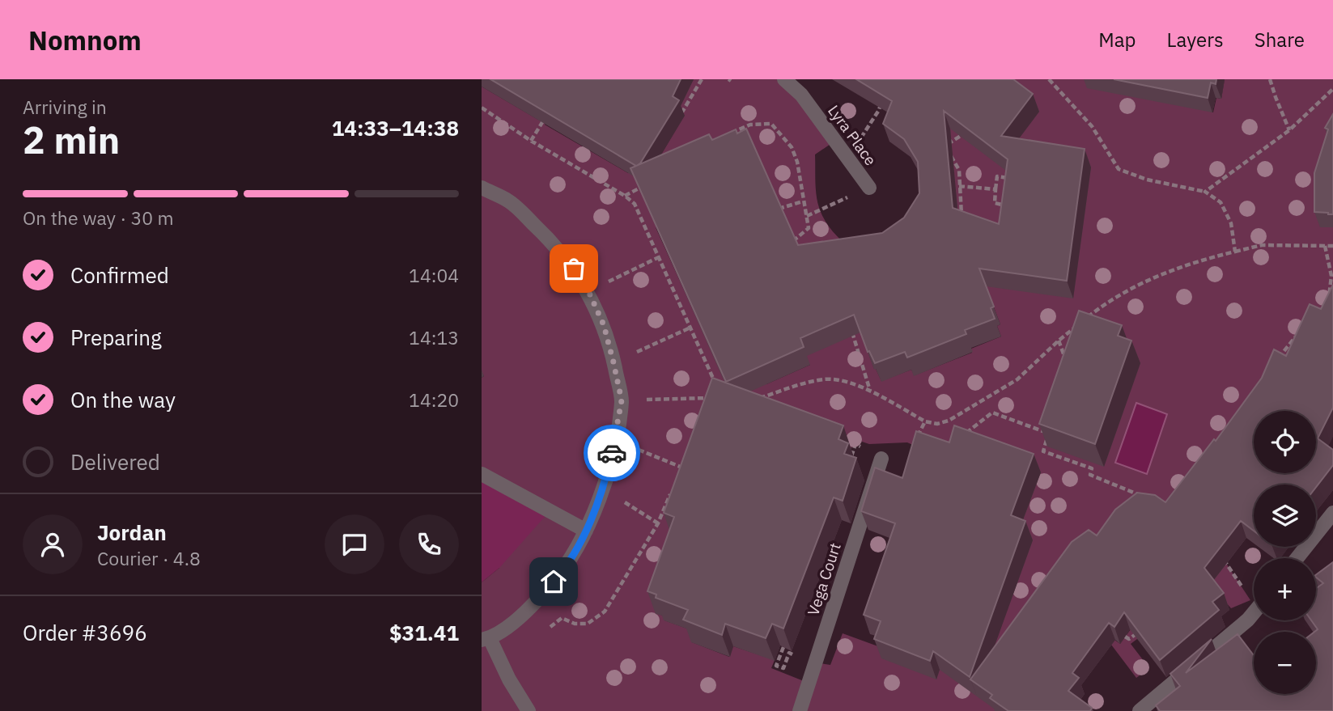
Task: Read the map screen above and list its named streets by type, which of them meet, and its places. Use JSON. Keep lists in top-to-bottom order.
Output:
{
  "streets": {
    "street": ["Lyra Place", "Vega Court"]
  },
  "page": {
    "header": "Nomnom",
    "nav": ["Map", "Layers", "Share"],
    "heading": ["2 min", "Arriving in", "14:33–14:38"],
    "panel": [
      "Jordan",
      "Courier · 4.8",
      "Order #3696",
      "$31.41"
    ],
    "bar": "On the way · 30 m",
    "list": [
      ["Confirmed", "14:04"],
      ["Preparing", "14:13"],
      ["On the way", "14:20"],
      "Delivered"
    ],
    "map_buttons": ["+", "−"]
  }
}
